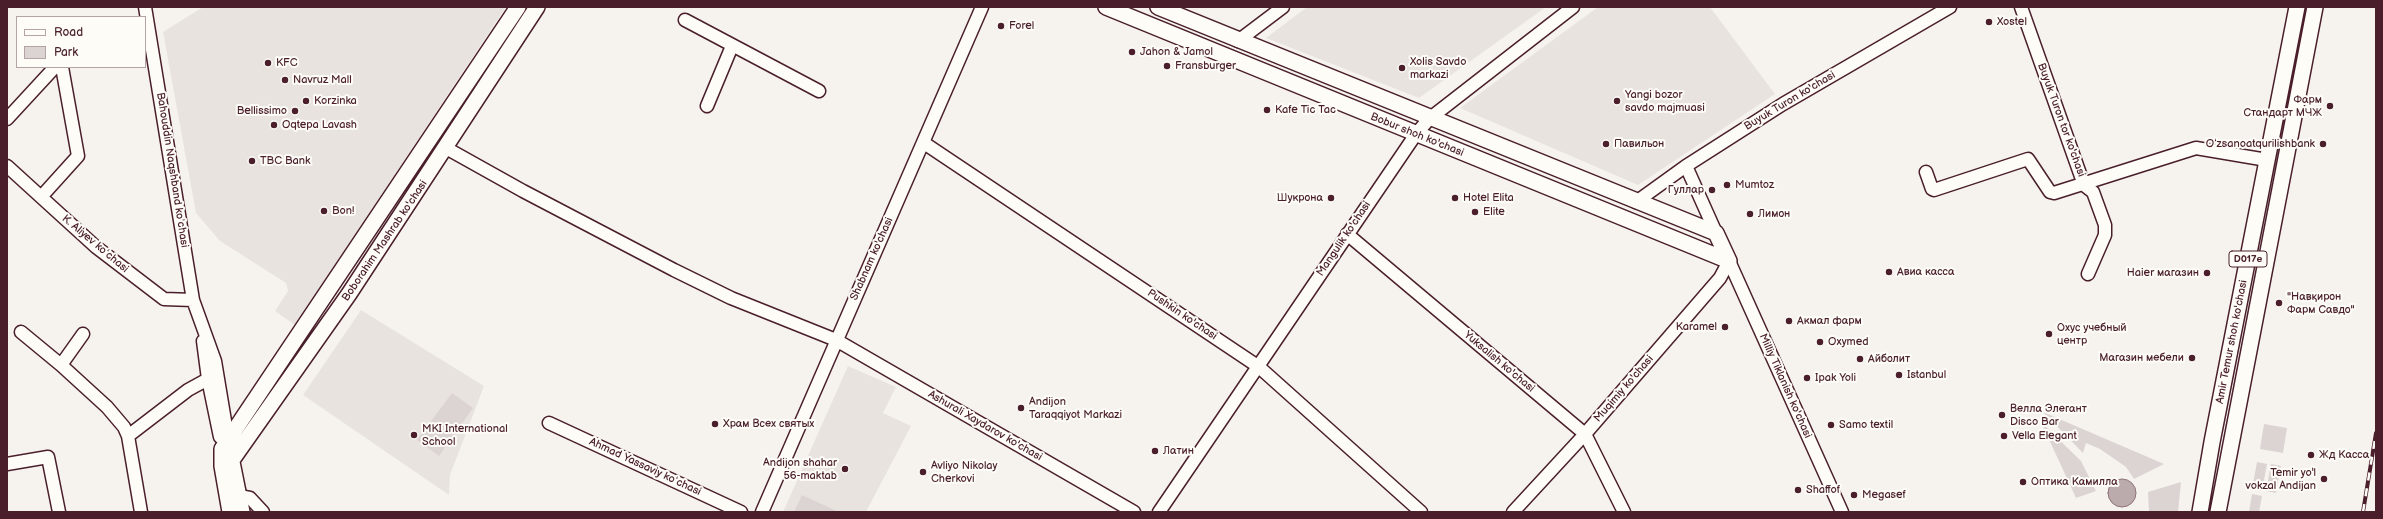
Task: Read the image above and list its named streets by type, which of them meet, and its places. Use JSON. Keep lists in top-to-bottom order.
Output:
{
  "streets": {
    "main road": [
      "Bobur shoh ko'chasi",
      "Boborahim Mashrab ko'chasi",
      "D017e",
      "Amir Temur shoh ko'chasi"
    ],
    "street": [
      "Buyuk Turon ko'chasi",
      "Buyuk Turon tor ko'chasi",
      "Bahouddin Naqshband koʻchasi",
      "Mangulik ko'chasi",
      "K. Aliyev koʻchasi",
      "Shabnam ko'chasi",
      "Pushkin ko'chasi",
      "Yuksalish ko'chasi",
      "Milliy Tiklanish ko'chasi",
      "Muqimiy ko'chasi",
      "Ashurali Xaydarov ko'chasi",
      "Ahmad Yassaviy koʻchasi"
    ]
  },
  "crossings": [
    ["Buyuk Turon ko'chasi", "Bobur shoh ko'chasi"],
    ["Bobur shoh ko'chasi", "Mangulik ko'chasi"],
    ["Bobur shoh ko'chasi", "Milliy Tiklanish ko'chasi"],
    ["Bobur shoh ko'chasi", "Muqimiy ko'chasi"],
    ["Bahouddin Naqshband koʻchasi", "K. Aliyev koʻchasi"],
    ["Mangulik ko'chasi", "Pushkin ko'chasi"],
    ["Mangulik ko'chasi", "Yuksalish ko'chasi"],
    ["Boborahim Mashrab ko'chasi", "Ashurali Xaydarov ko'chasi"],
    ["Shabnam ko'chasi", "Pushkin ko'chasi"],
    ["Shabnam ko'chasi", "Ashurali Xaydarov ko'chasi"],
    ["Yuksalish ko'chasi", "Muqimiy ko'chasi"],
    ["Milliy Tiklanish ko'chasi", "Muqimiy ko'chasi"]
  ],
  "places": [
    "Xostel",
    "Forel",
    "Jahon & Jamol",
    "KFC",
    "Fransburger",
    "Xolis Savdo markazi",
    "Navruz Mall",
    "Korzinka",
    "Yangi bozor savdo majmuasi",
    "Фарм Стандарт МЧЖ",
    "Kafe Tic Tac",
    "Bellissimo",
    "Oqtepa Lavash",
    "Павильон",
    "Oʻzsanoatqurilishbank",
    "TBC Bank",
    "Mumtoz",
    "Гуллар",
    "Шукрона",
    "Hotel Elita",
    "Bon!",
    "Elite",
    "Лимон",
    "Авиа касса",
    "Haier магазин",
    "\"Навқирон Фарм Савдо\"",
    "Акмал фарм",
    "Karamel",
    "Охус учебный центр",
    "Oxymed",
    "Магазин мебели",
    "Айболит",
    "Istanbul",
    "Ipak Yoli",
    "Andijon Taraqqiyot Markazi",
    "Велла Элегант Disco Bar",
    "Храм Всех святых",
    "Samo textil",
    "MKI International School",
    "Vella Elegant",
    "Латин",
    "Жд Касса",
    "Andijon shahar 56-maktab",
    "Avliyo Nikolay Cherkovi",
    "Temir yo'l vokzal Andijan",
    "Оптика Камилла",
    "Shaffof",
    "Megasef"
  ],
  "legend": ["Road", "Park"]
}
